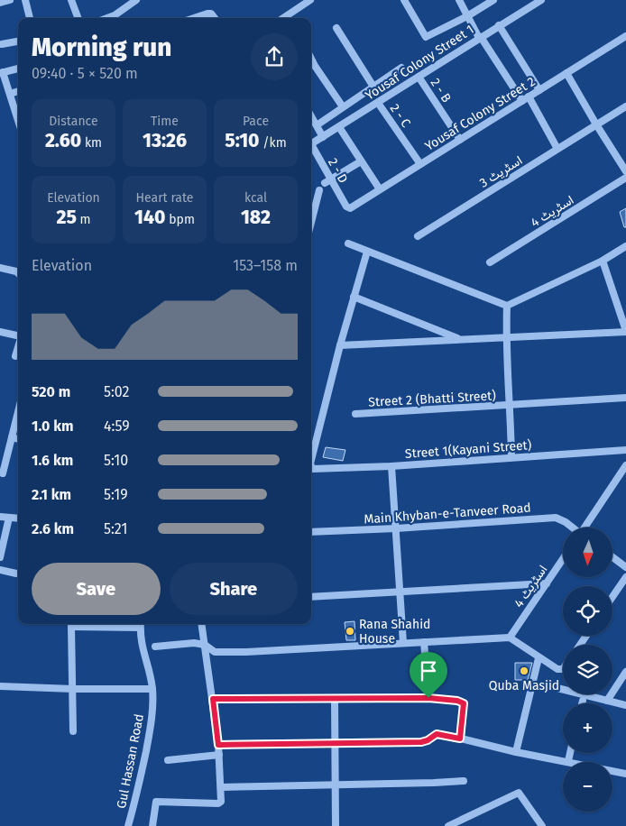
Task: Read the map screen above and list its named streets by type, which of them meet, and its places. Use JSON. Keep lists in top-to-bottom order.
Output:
{
  "streets": {
    "street": [
      "Yousaf Colony Street 1",
      "2 - B",
      "Yousaf Colony Street 2",
      "2 - C",
      "2 - D",
      "اسٹریٹ 3",
      "اسٹریٹ 4",
      "Street 2 (Bhatti Street)",
      "Street 1(Kayani Street)",
      "Main Khyban-e-Tanveer Road",
      "Gul Hassan Road"
    ]
  },
  "crossings": [
    ["Yousaf Colony Street 1", "2 - B"],
    ["Yousaf Colony Street 1", "2 - C"],
    ["2 - B", "Yousaf Colony Street 2"],
    ["Yousaf Colony Street 2", "2 - C"],
    ["Yousaf Colony Street 2", "2 - D"]
  ],
  "places": ["Rana Shahid House", "Quba Masjid"],
  "north": "bottom",
  "page": {
    "heading": ["Morning run", "09:40 · 5 × 520 m"],
    "stats": [
      ["Distance", "2.60 km"],
      ["Time", "13:26"],
      ["Pace", "5:10 /km"],
      ["Elevation", "25 m"],
      ["Heart rate", "140 bpm"],
      ["kcal", "182"]
    ],
    "chart": ["Elevation", "153–158 m"],
    "list": [
      {
        "name": "520 m",
        "note": "5:02"
      },
      {
        "name": "1.0 km",
        "note": "4:59"
      },
      {
        "name": "1.6 km",
        "note": "5:10"
      },
      {
        "name": "2.1 km",
        "note": "5:19"
      },
      {
        "name": "2.6 km",
        "note": "5:21"
      }
    ],
    "map_buttons": ["+", "−"],
    "buttons": ["Save", "Share"]
  }
}
